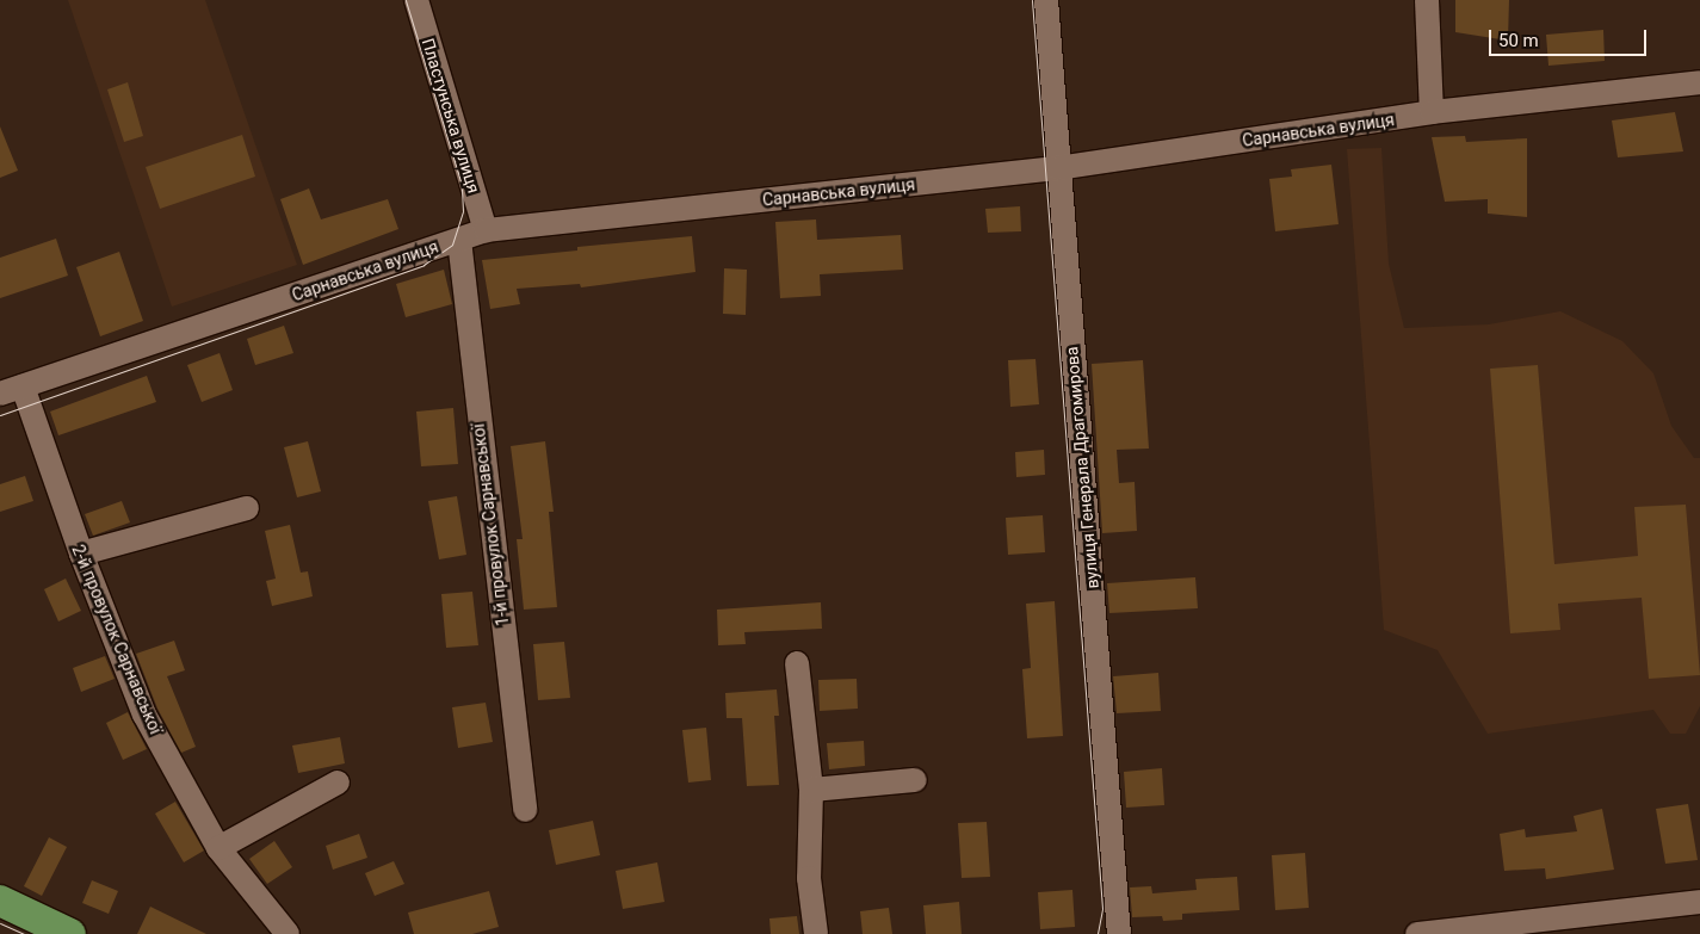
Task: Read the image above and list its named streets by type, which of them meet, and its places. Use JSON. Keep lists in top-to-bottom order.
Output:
{
  "streets": {
    "street": [
      "Пластунська вулиця",
      "Сарнавська вулиця",
      "вулиця Генерала Драгомирова",
      "1-й провулок Сарнавської",
      "2-й провулок Сарнавської"
    ]
  },
  "crossings": [
    ["Пластунська вулиця", "Сарнавська вулиця"],
    ["Сарнавська вулиця", "вулиця Генерала Драгомирова"],
    ["Сарнавська вулиця", "1-й провулок Сарнавської"],
    ["Сарнавська вулиця", "2-й провулок Сарнавської"]
  ],
  "scale_bar": "50 m"
}
